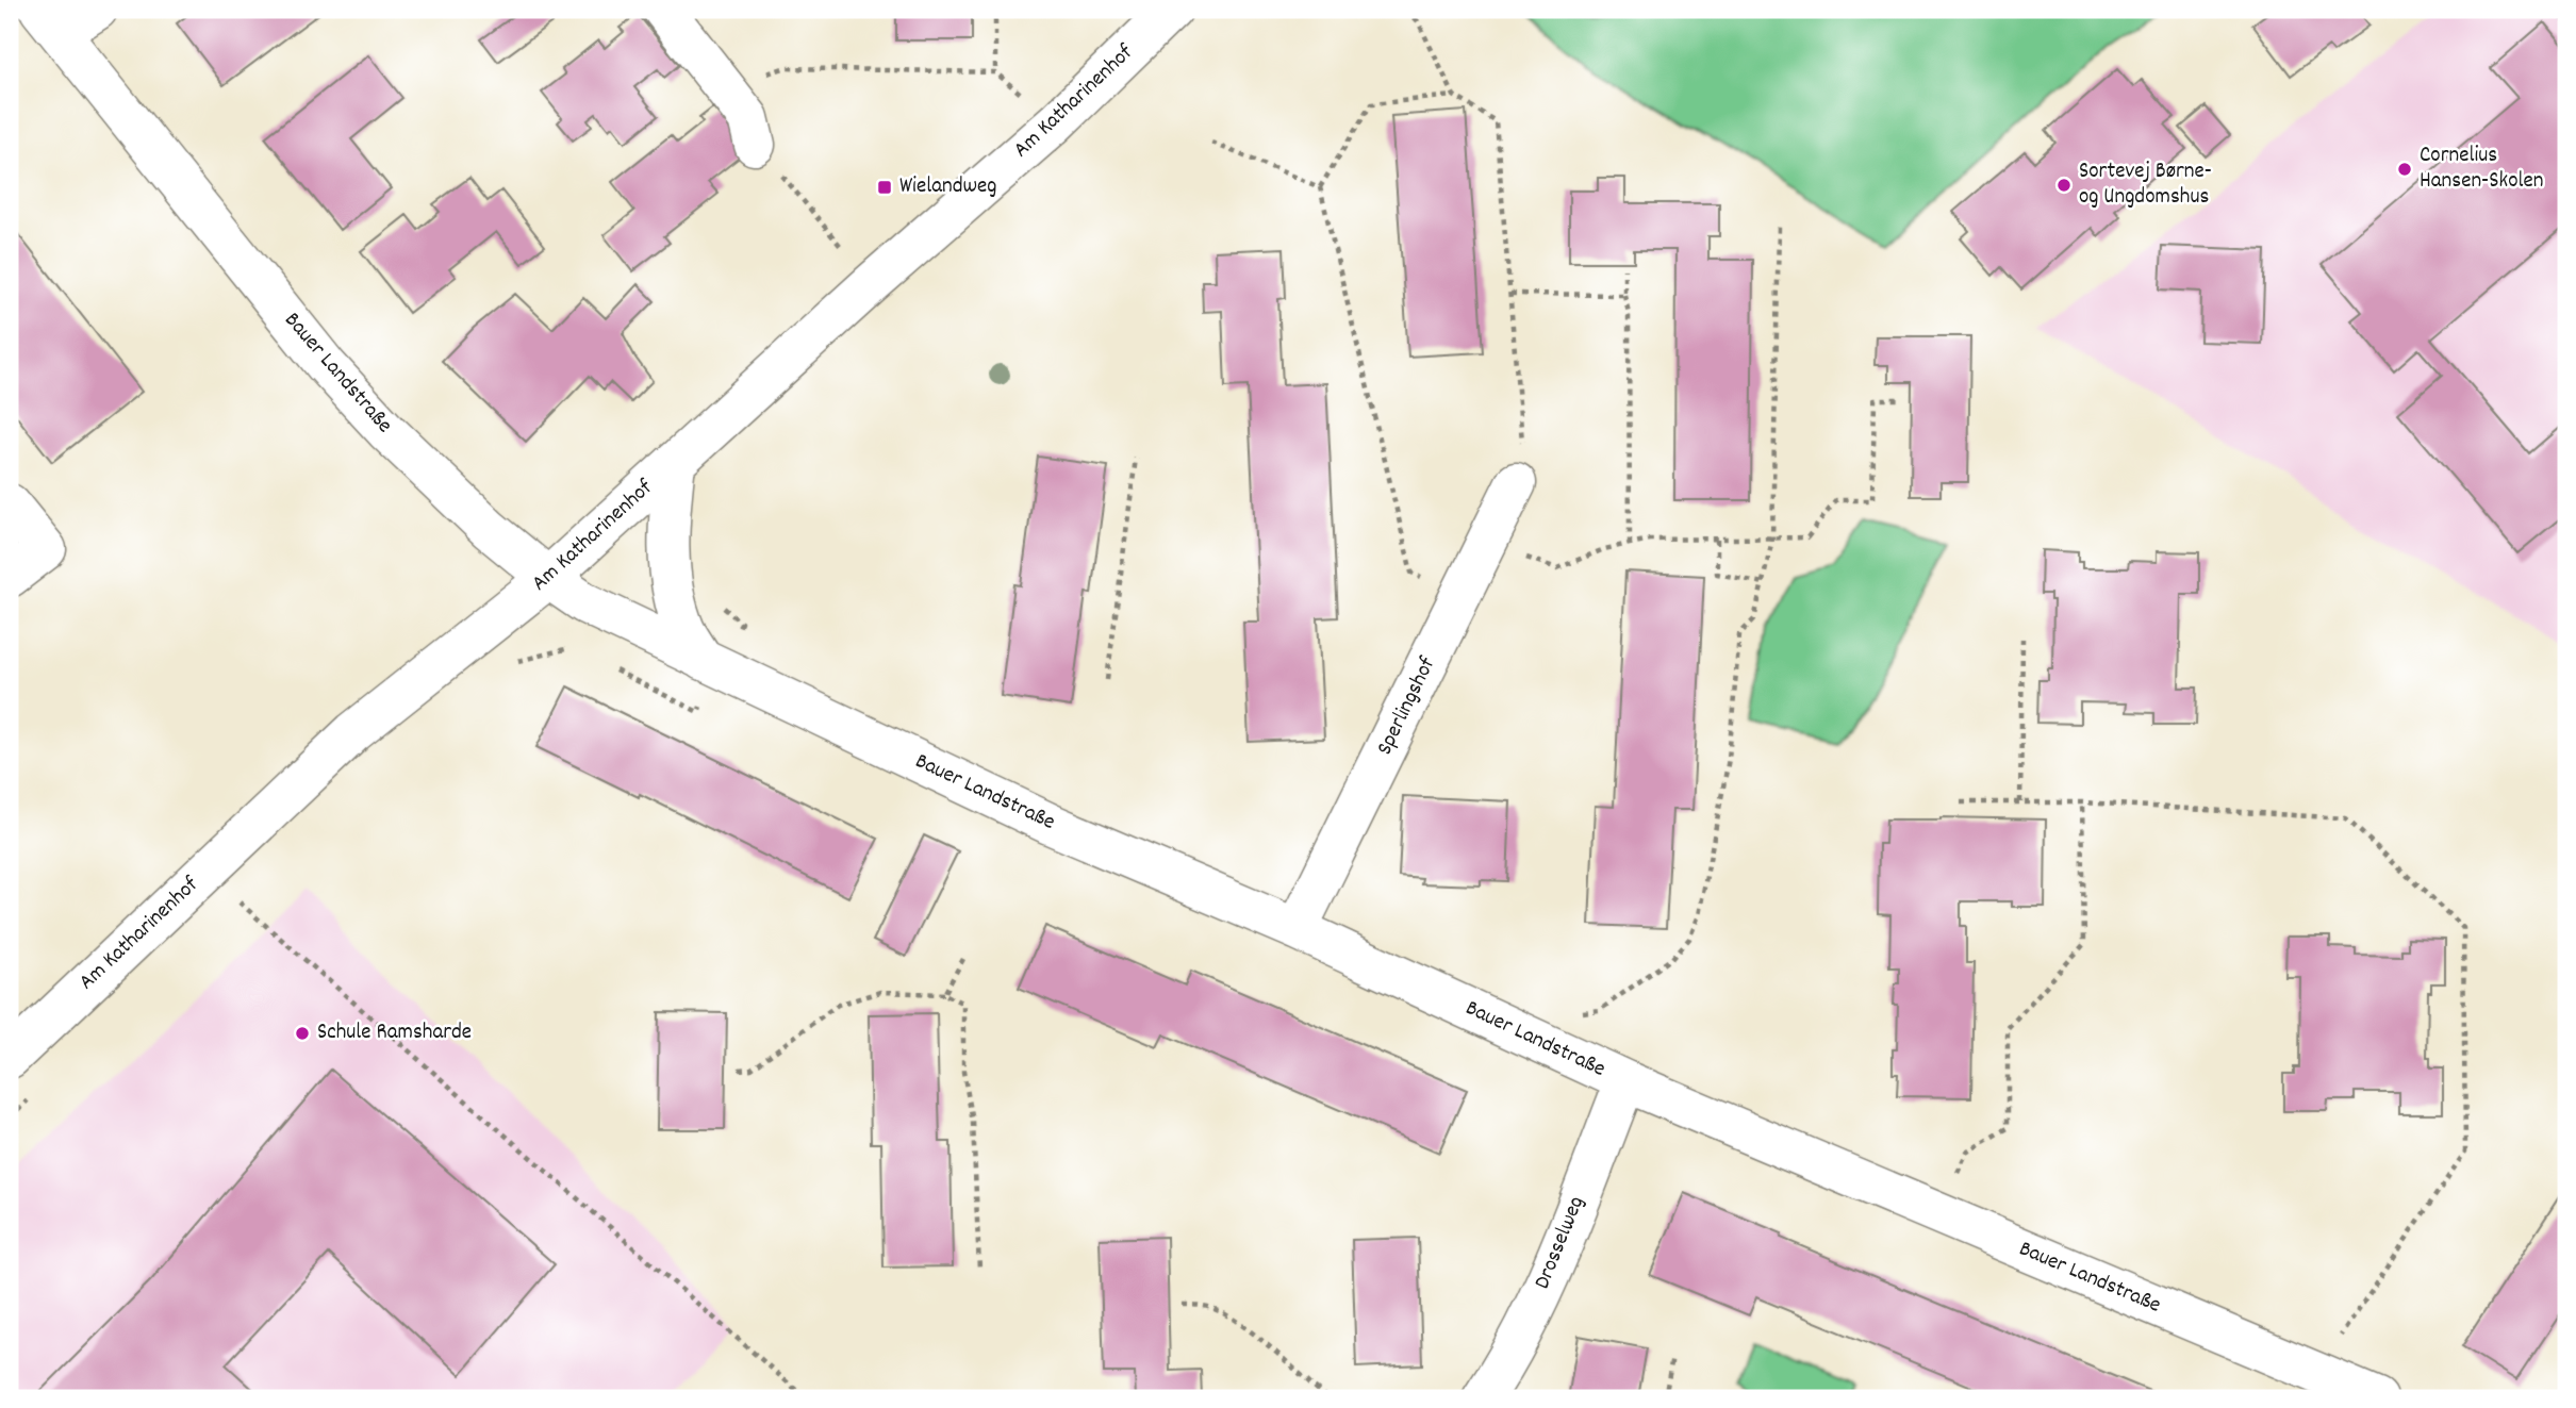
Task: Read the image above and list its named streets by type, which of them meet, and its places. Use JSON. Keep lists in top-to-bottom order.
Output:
{
  "streets": {
    "street": [
      "Am Katharinenhof",
      "Bauer Landstraße",
      "Sperlingshof",
      "Drosselweg"
    ]
  },
  "crossings": [
    ["Am Katharinenhof", "Bauer Landstraße"],
    ["Bauer Landstraße", "Sperlingshof"],
    ["Bauer Landstraße", "Drosselweg"]
  ],
  "places": {
    "other": ["Cornelius Hansen-Skolen", "Sortevej Børne- og Ungdomshus", "Schule Ramsharde"],
    "transit": ["Wielandweg"]
  }
}
